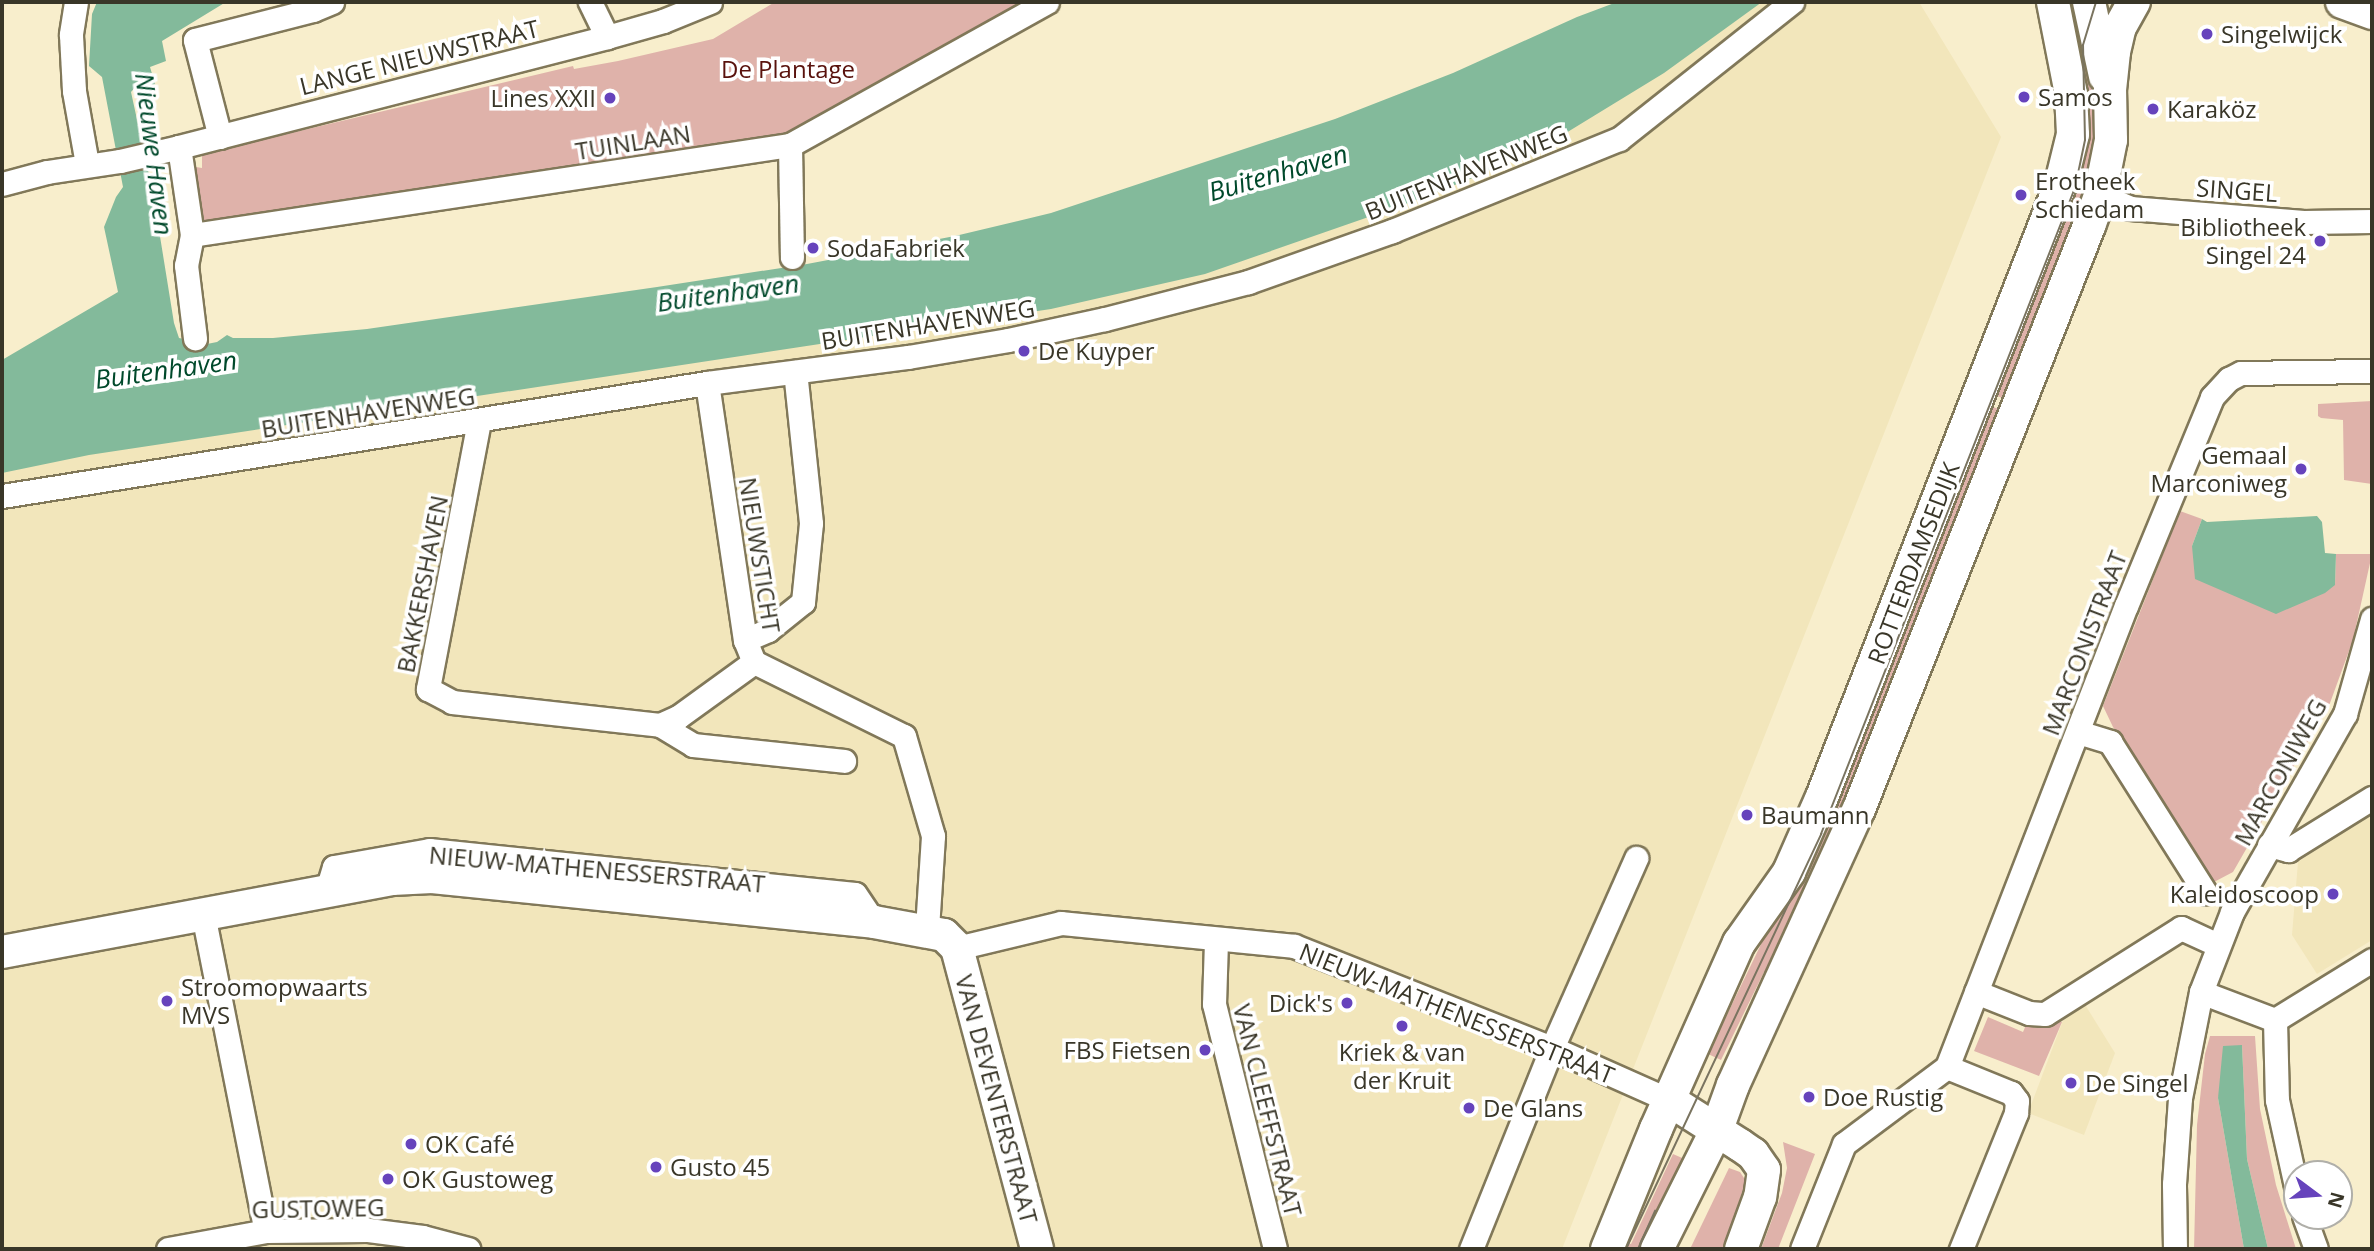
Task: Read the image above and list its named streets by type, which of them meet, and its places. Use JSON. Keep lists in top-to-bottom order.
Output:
{
  "streets": {
    "main road": ["ROTTERDAMSEDIJK", "NIEUW-MATHENESSERSTRAAT", "VAN DEVENTERSTRAAT"],
    "street": [
      "LANGE NIEUWSTRAAT",
      "TUINLAAN",
      "BUITENHAVENWEG",
      "SINGEL",
      "NIEUWSTICHT",
      "BAKKERSHAVEN",
      "MARCONISTRAAT",
      "MARCONIWEG",
      "VAN CLEEFFSTRAAT",
      "GUSTOWEG"
    ]
  },
  "crossings": [
    ["BUITENHAVENWEG", "NIEUWSTICHT"],
    ["BUITENHAVENWEG", "BAKKERSHAVEN"],
    ["SINGEL", "ROTTERDAMSEDIJK"],
    ["NIEUWSTICHT", "NIEUW-MATHENESSERSTRAAT"],
    ["ROTTERDAMSEDIJK", "NIEUW-MATHENESSERSTRAAT"],
    ["NIEUW-MATHENESSERSTRAAT", "VAN DEVENTERSTRAAT"],
    ["NIEUW-MATHENESSERSTRAAT", "VAN CLEEFFSTRAAT"]
  ],
  "water": ["Nieuwe Haven", "Buitenhaven"],
  "parks": ["De Plantage"],
  "places": [
    "Singelwijck",
    "Samos",
    "Lines XXII",
    "Karaköz",
    "Erotheek Schiedam",
    "Bibliotheek Singel 24",
    "SodaFabriek",
    "De Kuyper",
    "Gemaal Marconiweg",
    "Baumann",
    "Kaleidoscoop",
    "Stroomopwaarts MVS",
    "Dick's",
    "Kriek & van der Kruit",
    "FBS Fietsen",
    "De Singel",
    "Doe Rustig",
    "De Glans",
    "OK Café",
    "Gusto 45",
    "OK Gustoweg"
  ],
  "north": "right"
}
